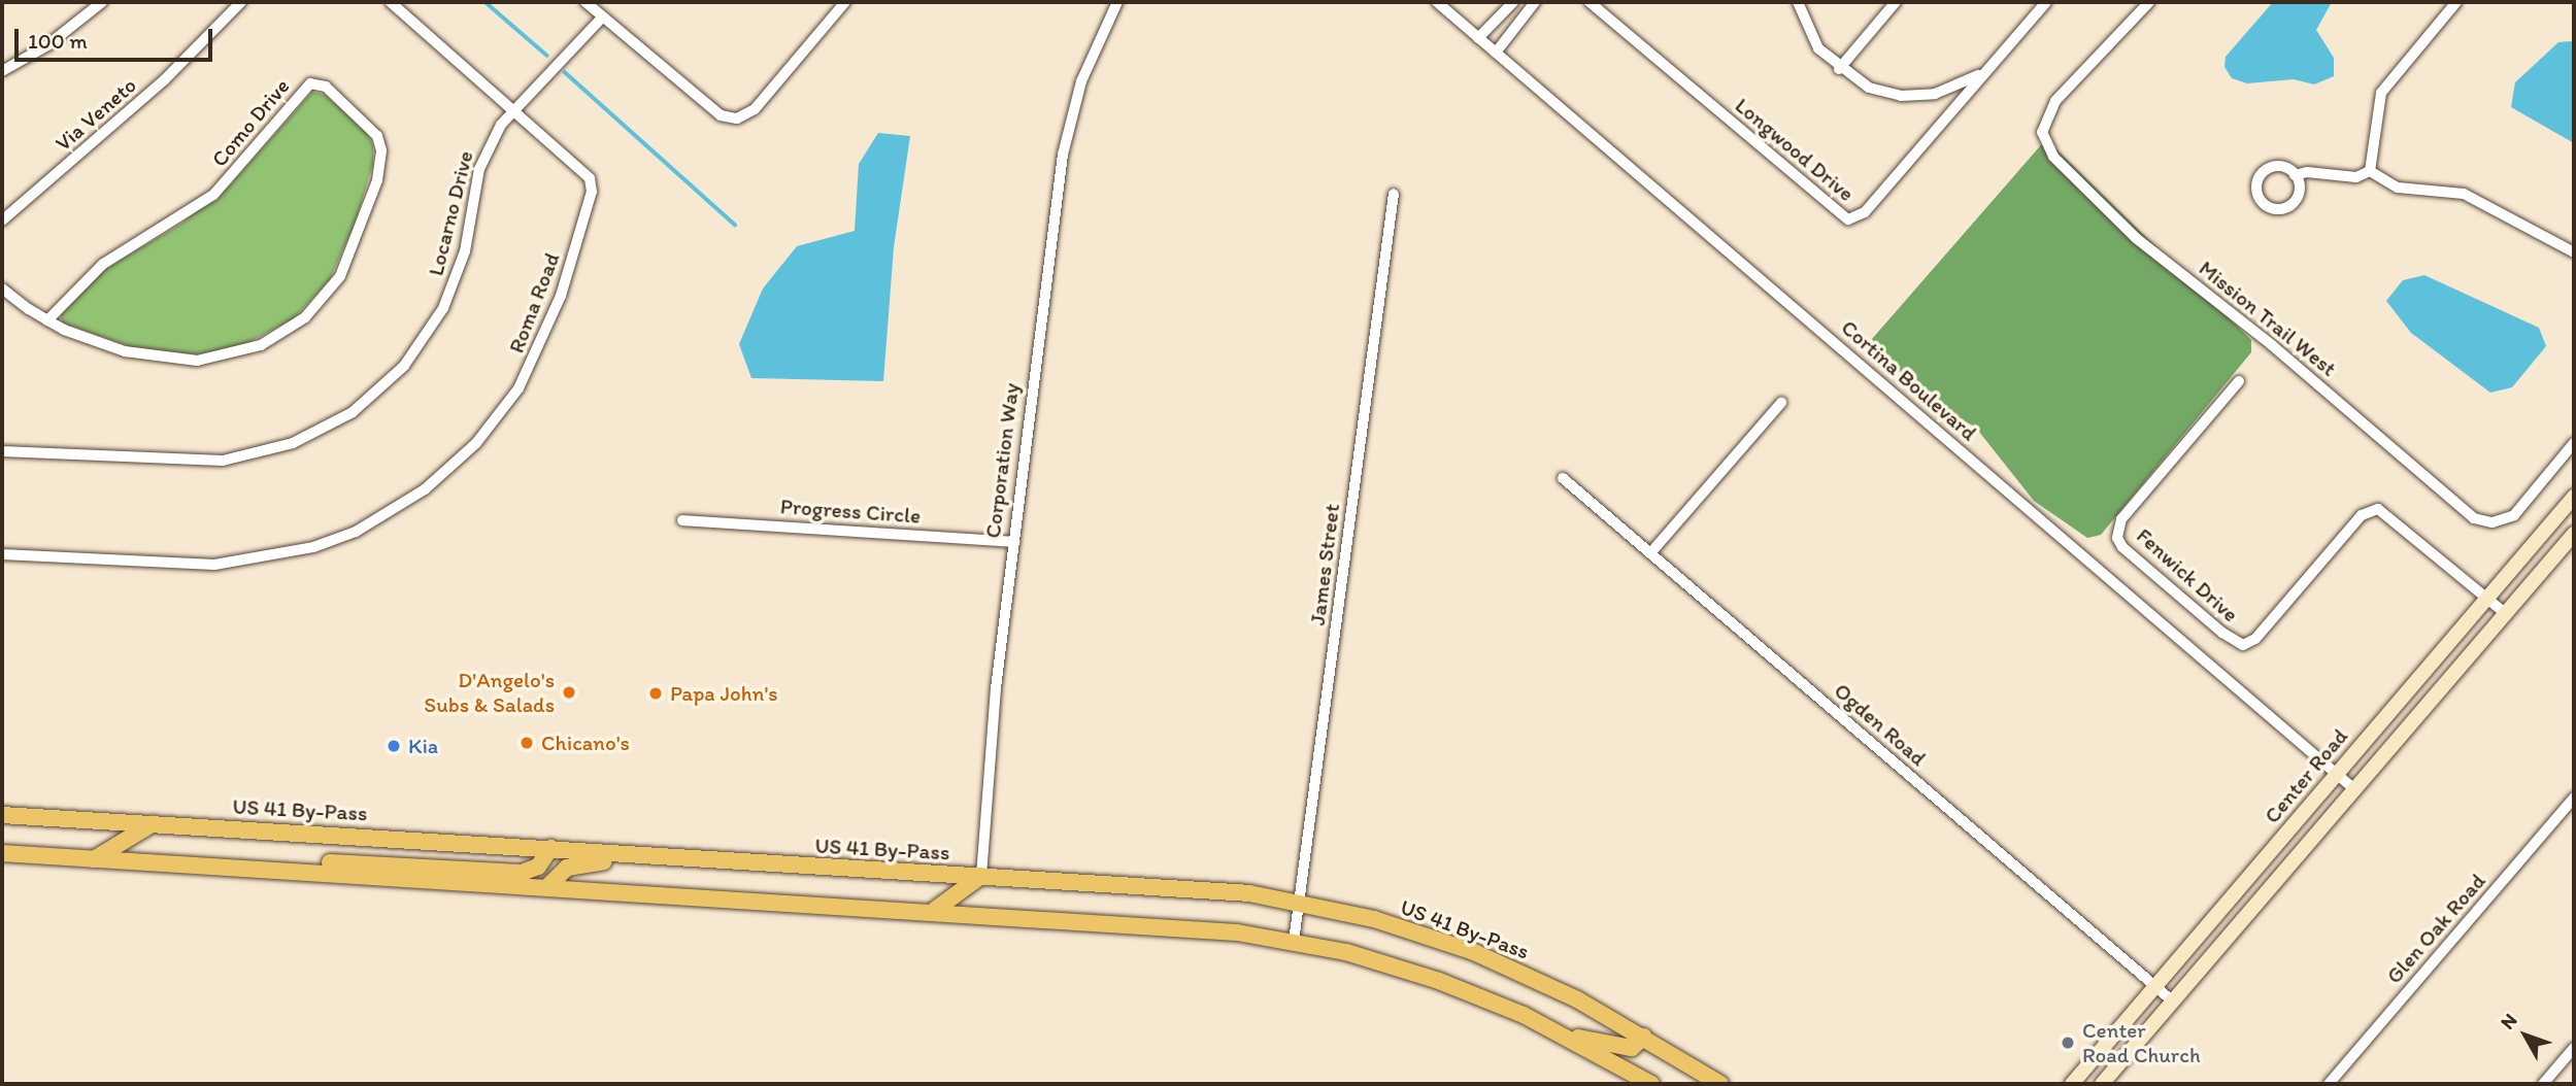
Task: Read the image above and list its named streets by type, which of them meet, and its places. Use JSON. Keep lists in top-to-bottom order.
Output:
{
  "streets": {
    "main road": ["US 41 By-Pass"],
    "street": [
      "Via Veneto",
      "Como Drive",
      "Longwood Drive",
      "Locarno Drive",
      "Roma Road",
      "Mission Trail West",
      "Cortina Boulevard",
      "Corporation Way",
      "Progress Circle",
      "James Street",
      "Fenwick Drive",
      "Ogden Road",
      "Center Road",
      "Glen Oak Road"
    ]
  },
  "crossings": [
    ["Locarno Drive", "Roma Road"],
    ["Cortina Boulevard", "Center Road"],
    ["Corporation Way", "Progress Circle"],
    ["Corporation Way", "US 41 By-Pass"],
    ["James Street", "US 41 By-Pass"],
    ["Fenwick Drive", "Center Road"],
    ["Ogden Road", "Center Road"]
  ],
  "places": [
    "D'Angelo's Subs & Salads",
    "Papa John's",
    "Chicano's",
    "Kia",
    "Center Road Church"
  ],
  "scale_bar": "100 m",
  "north": "top left"
}
